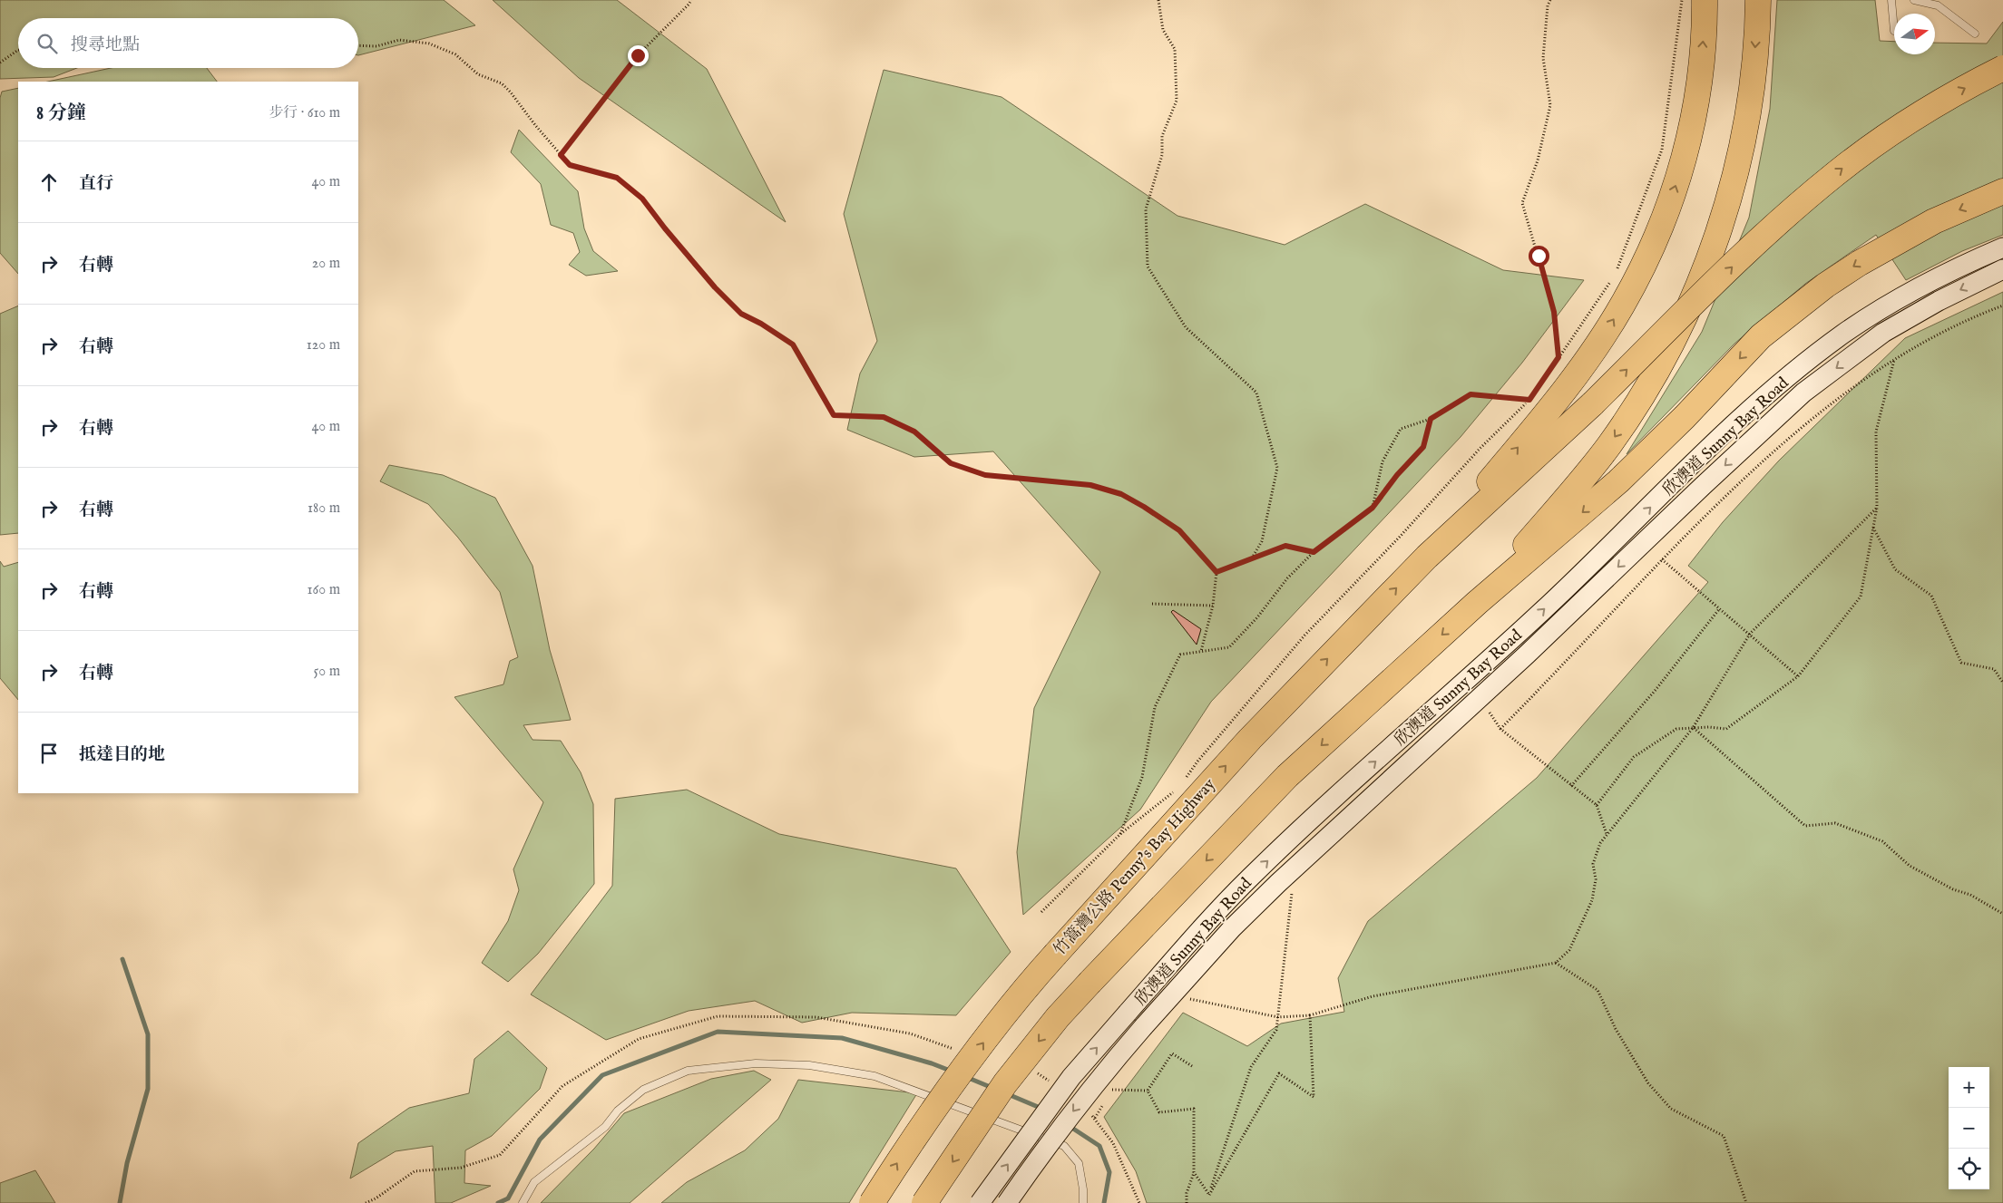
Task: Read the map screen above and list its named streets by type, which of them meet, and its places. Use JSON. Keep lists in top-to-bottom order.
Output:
{
  "streets": {
    "highway": ["竹篙灣公路 Penny's Bay Highway"],
    "main road": ["欣澳道 Sunny Bay Road"]
  },
  "north": "right",
  "page": {
    "search": "搜尋地點",
    "heading": ["8 分鐘", "步行 · 610 m"],
    "list": [
      ["直行", "40 m"],
      ["右轉", "20 m"],
      ["右轉", "120 m"],
      ["右轉", "40 m"],
      ["右轉", "180 m"],
      ["右轉", "160 m"],
      ["右轉", "50 m"],
      "抵達目的地"
    ],
    "map_buttons": ["+", "−"]
  }
}
